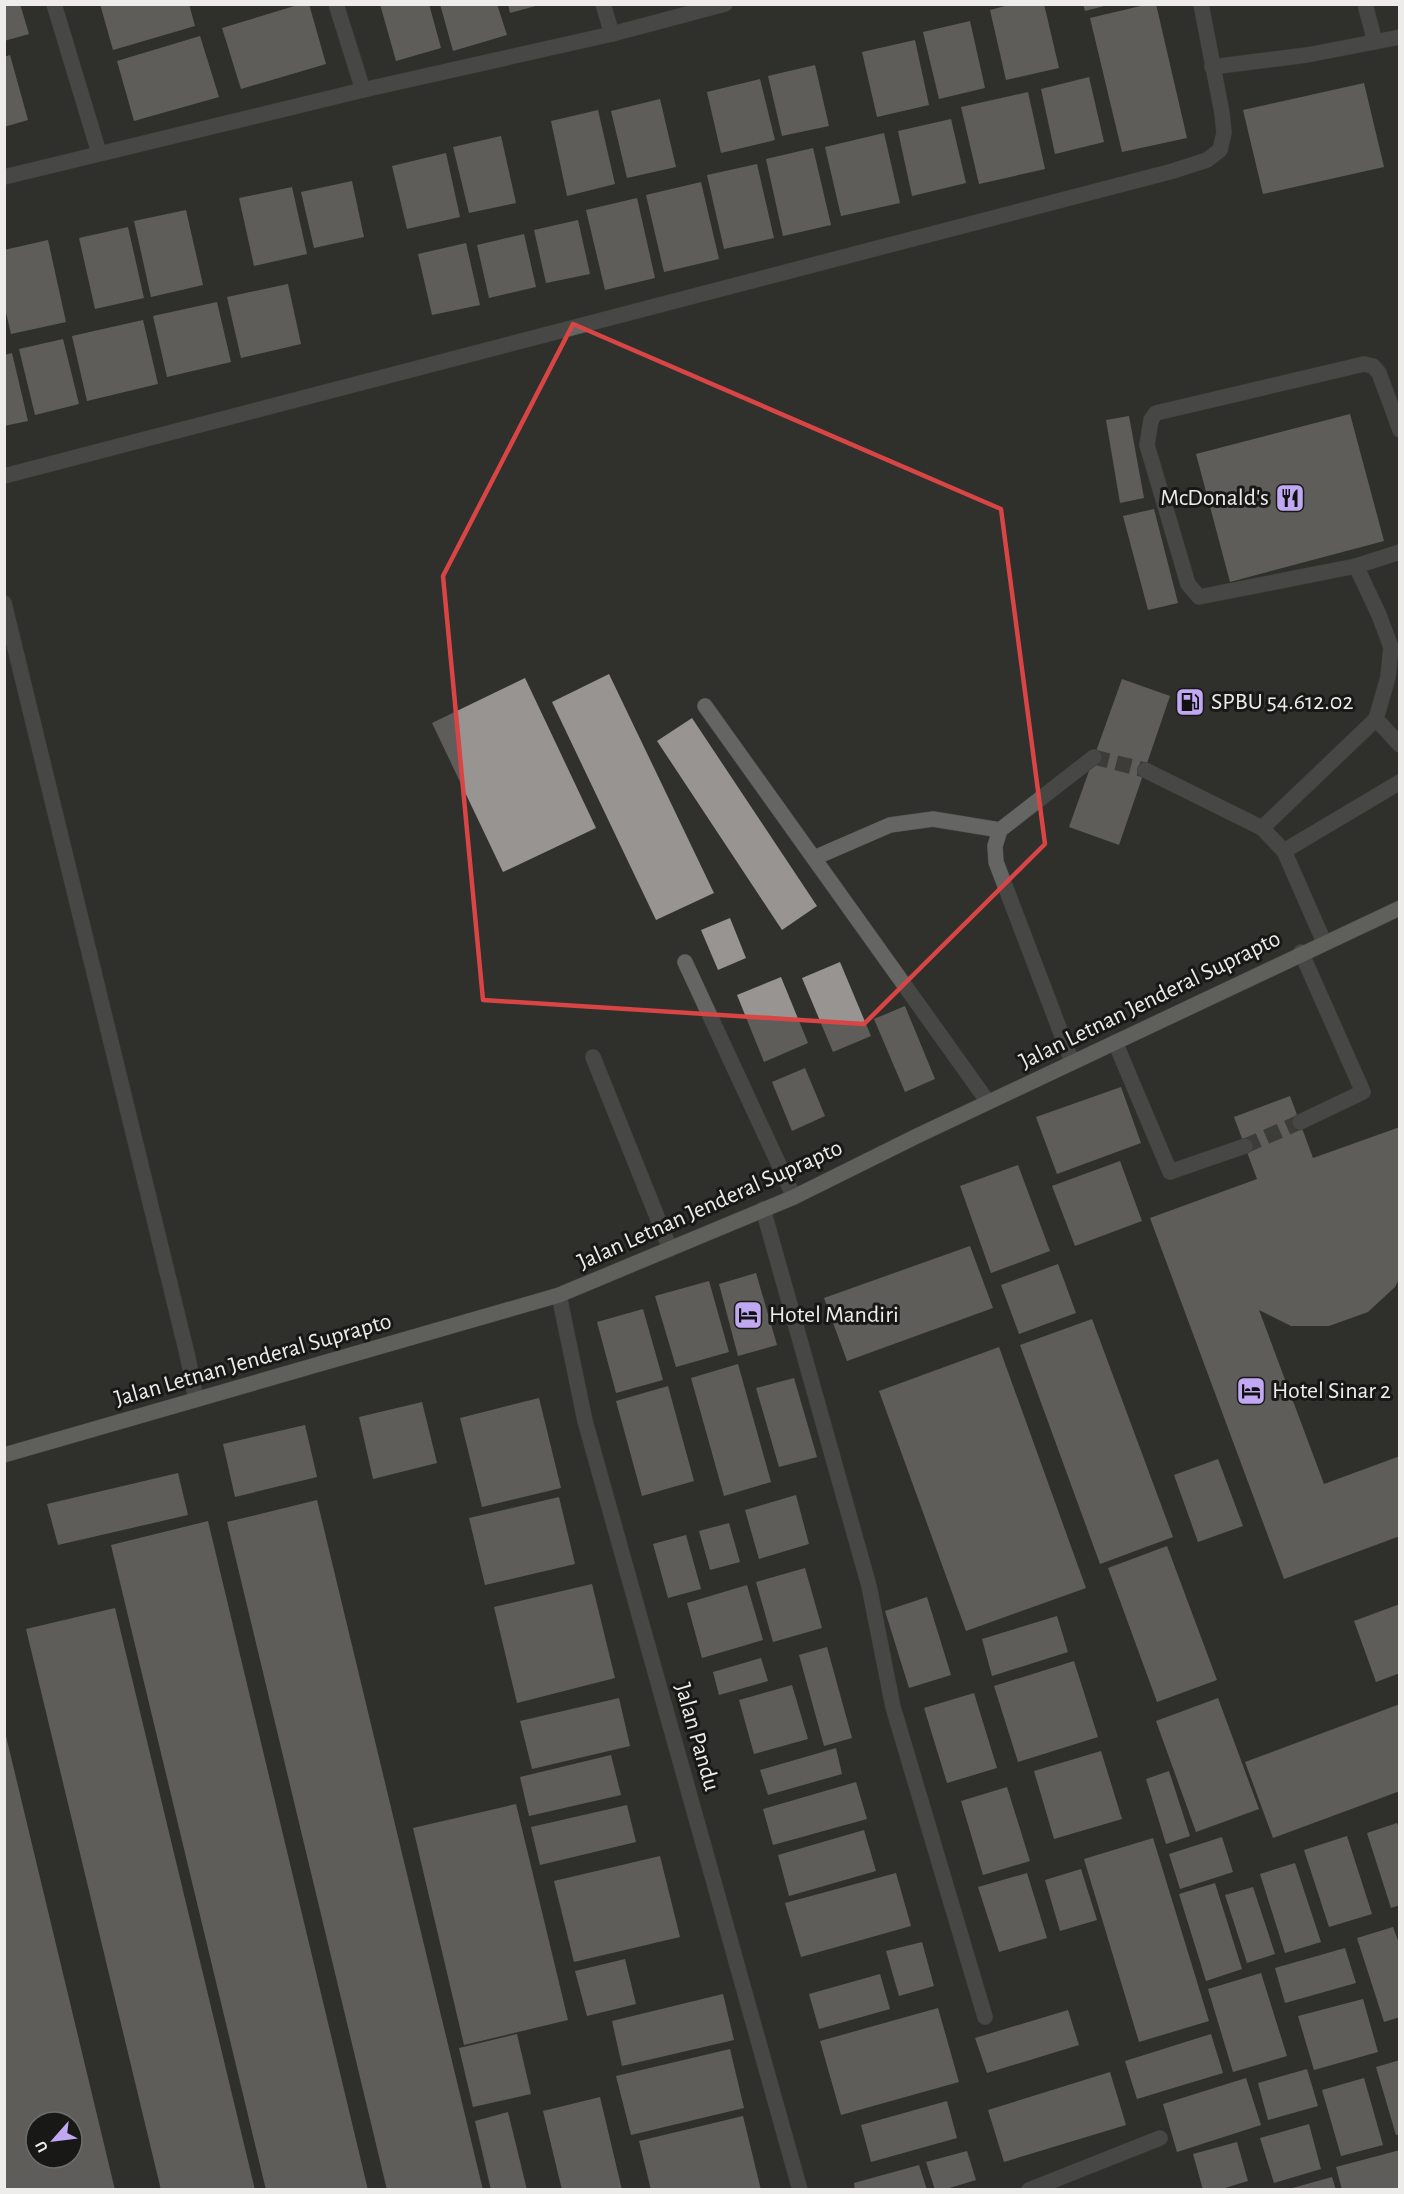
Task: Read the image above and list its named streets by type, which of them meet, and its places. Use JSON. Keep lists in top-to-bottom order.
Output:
{
  "streets": {
    "main road": ["Jalan Letnan Jenderal Suprapto"],
    "street": ["Jalan Pandu"]
  },
  "crossings": [
    ["Jalan Letnan Jenderal Suprapto", "Jalan Pandu"]
  ],
  "places": {
    "restaurant": ["McDonald's"],
    "fuel station": ["SPBU 54.612.02"],
    "hotel": ["Hotel Mandiri", "Hotel Sinar 2"]
  },
  "north": "bottom left"
}
